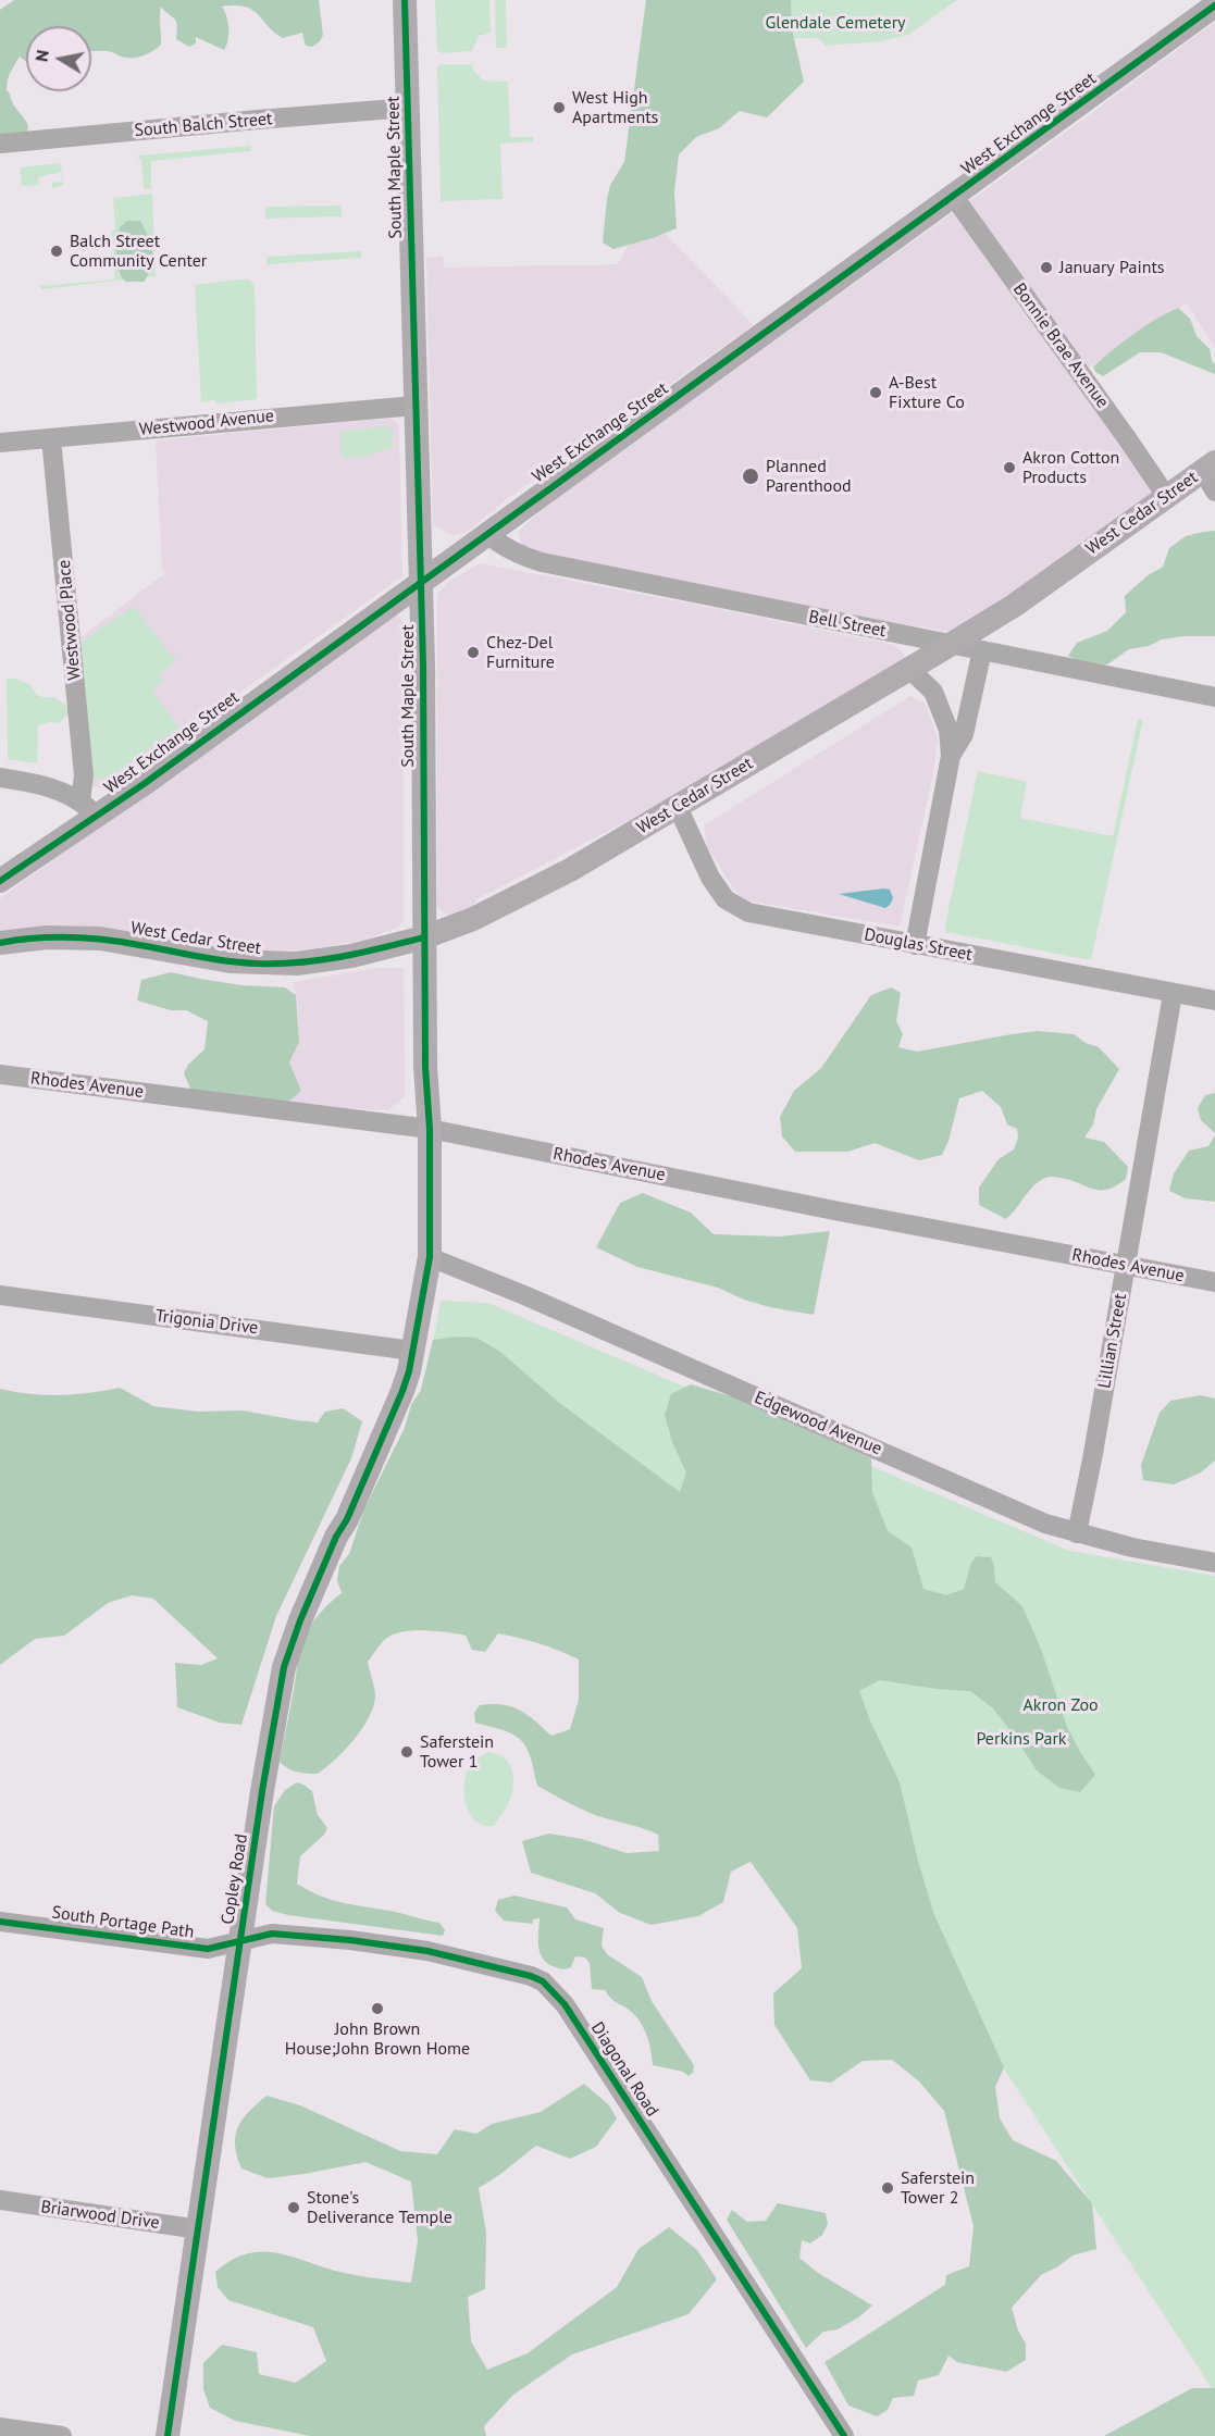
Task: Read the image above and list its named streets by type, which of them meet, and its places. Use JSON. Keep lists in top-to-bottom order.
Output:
{
  "streets": {
    "main road": [
      "West Exchange Street",
      "South Maple Street",
      "West Cedar Street",
      "Copley Road"
    ],
    "street": [
      "South Balch Street",
      "Bonnie Brae Avenue",
      "Westwood Avenue",
      "Westwood Place",
      "Bell Street",
      "Douglas Street",
      "Rhodes Avenue",
      "Trigonia Drive",
      "Lillian Street",
      "Edgewood Avenue",
      "South Portage Path",
      "Diagonal Road",
      "Briarwood Drive"
    ]
  },
  "crossings": [
    ["West Exchange Street", "South Maple Street"],
    ["West Exchange Street", "Bonnie Brae Avenue"],
    ["West Exchange Street", "Westwood Place"],
    ["West Exchange Street", "Bell Street"],
    ["South Balch Street", "South Maple Street"],
    ["South Maple Street", "Westwood Avenue"],
    ["South Maple Street", "West Cedar Street"],
    ["South Maple Street", "Rhodes Avenue"],
    ["South Maple Street", "Trigonia Drive"],
    ["South Maple Street", "Edgewood Avenue"],
    ["South Maple Street", "Copley Road"],
    ["Bonnie Brae Avenue", "West Cedar Street"],
    ["Westwood Avenue", "Westwood Place"],
    ["West Cedar Street", "Bell Street"],
    ["West Cedar Street", "Douglas Street"],
    ["Douglas Street", "Lillian Street"],
    ["Rhodes Avenue", "Lillian Street"],
    ["Trigonia Drive", "Copley Road"],
    ["Lillian Street", "Edgewood Avenue"],
    ["Copley Road", "South Portage Path"],
    ["Copley Road", "Diagonal Road"],
    ["Copley Road", "Briarwood Drive"],
    ["South Portage Path", "Diagonal Road"]
  ],
  "parks": ["Glendale Cemetery", "Akron Zoo", "Perkins Park"],
  "places": [
    "West High Apartments",
    "Balch Street Community Center",
    "January Paints",
    "A-Best Fixture Co",
    "Akron Cotton Products",
    "Planned Parenthood",
    "Chez-Del Furniture",
    "Saferstein Tower 1",
    "John Brown House;John Brown Home",
    "Saferstein Tower 2",
    "Stone's Deliverance Temple"
  ],
  "north": "left"
}
